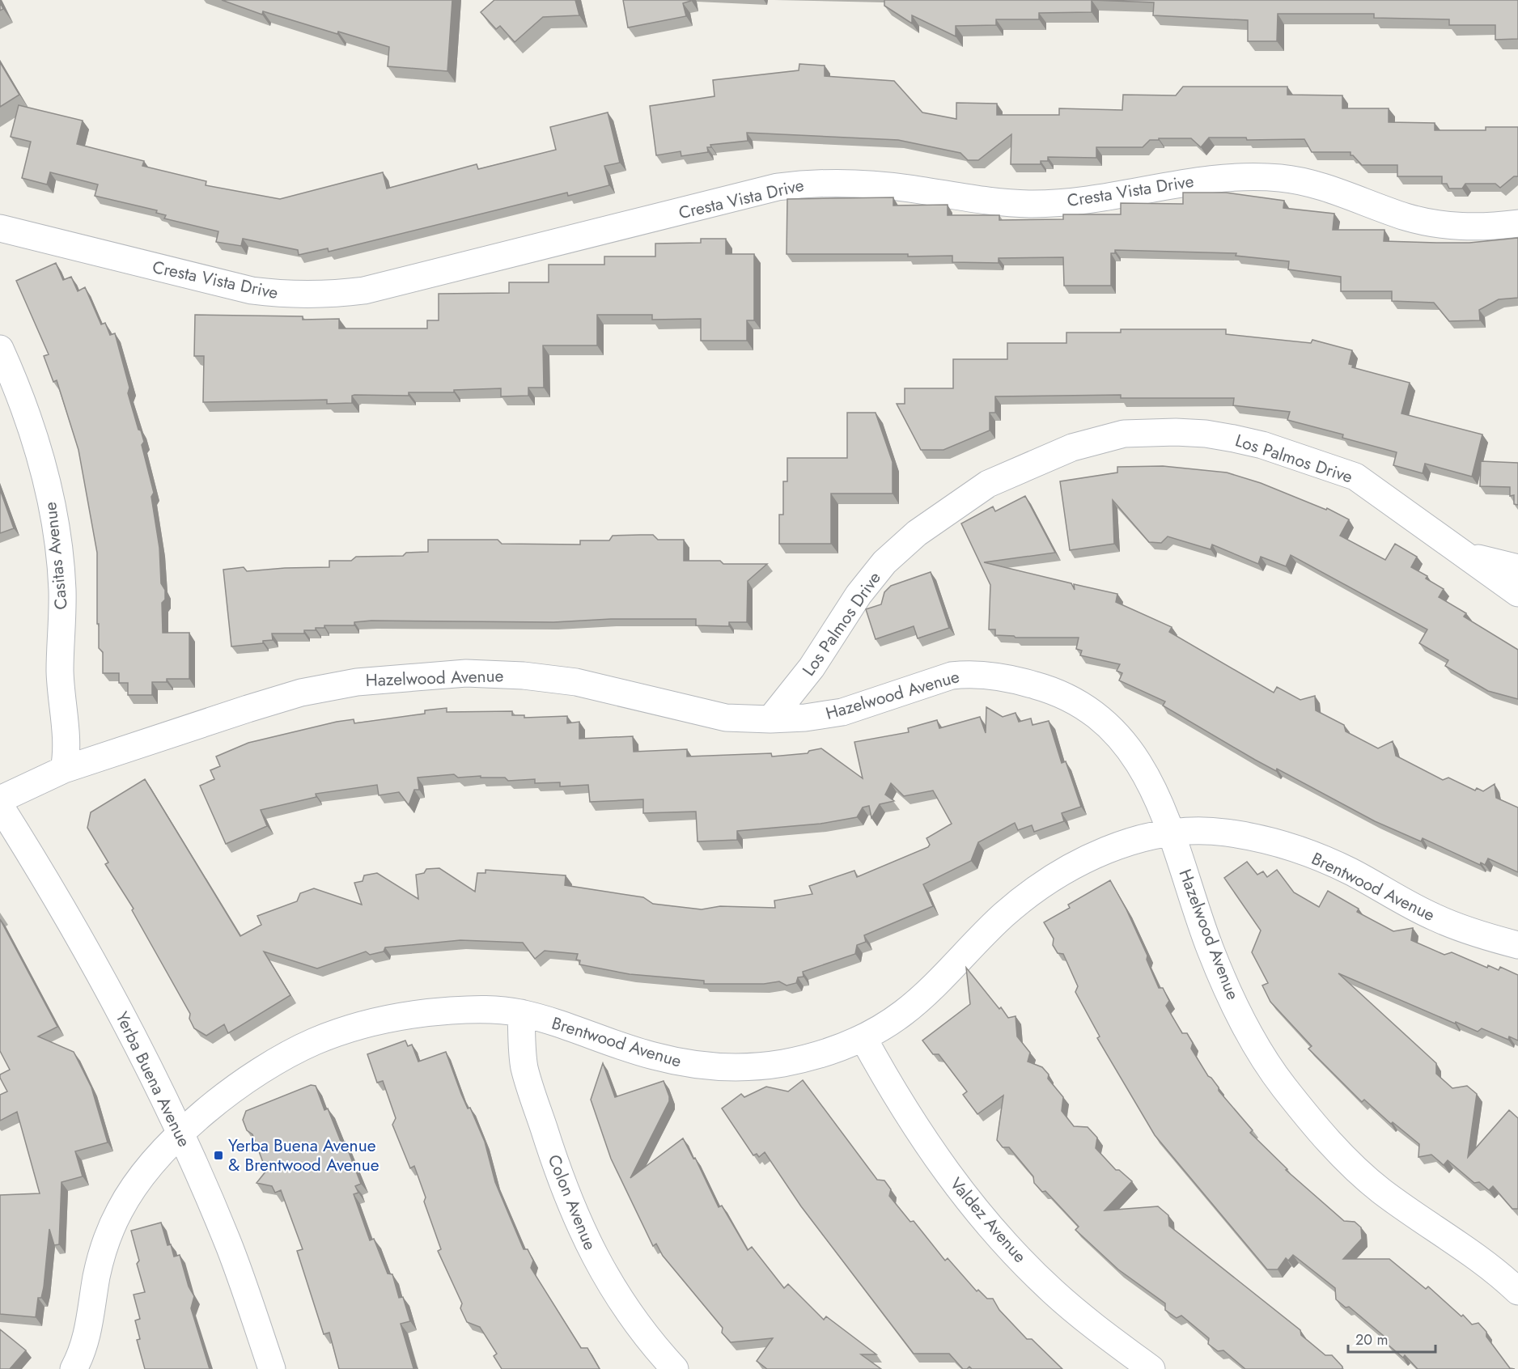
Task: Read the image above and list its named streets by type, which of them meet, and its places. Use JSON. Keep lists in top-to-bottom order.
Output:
{
  "streets": {
    "street": [
      "Cresta Vista Drive",
      "Los Palmos Drive",
      "Casitas Avenue",
      "Hazelwood Avenue",
      "Brentwood Avenue",
      "Yerba Buena Avenue",
      "Colon Avenue",
      "Valdez Avenue"
    ]
  },
  "crossings": [
    ["Los Palmos Drive", "Hazelwood Avenue"],
    ["Casitas Avenue", "Hazelwood Avenue"],
    ["Hazelwood Avenue", "Brentwood Avenue"],
    ["Brentwood Avenue", "Yerba Buena Avenue"],
    ["Brentwood Avenue", "Colon Avenue"],
    ["Brentwood Avenue", "Valdez Avenue"]
  ],
  "places": {
    "transit": ["Yerba Buena Avenue & Brentwood Avenue"]
  },
  "scale_bar": "20 m"
}
